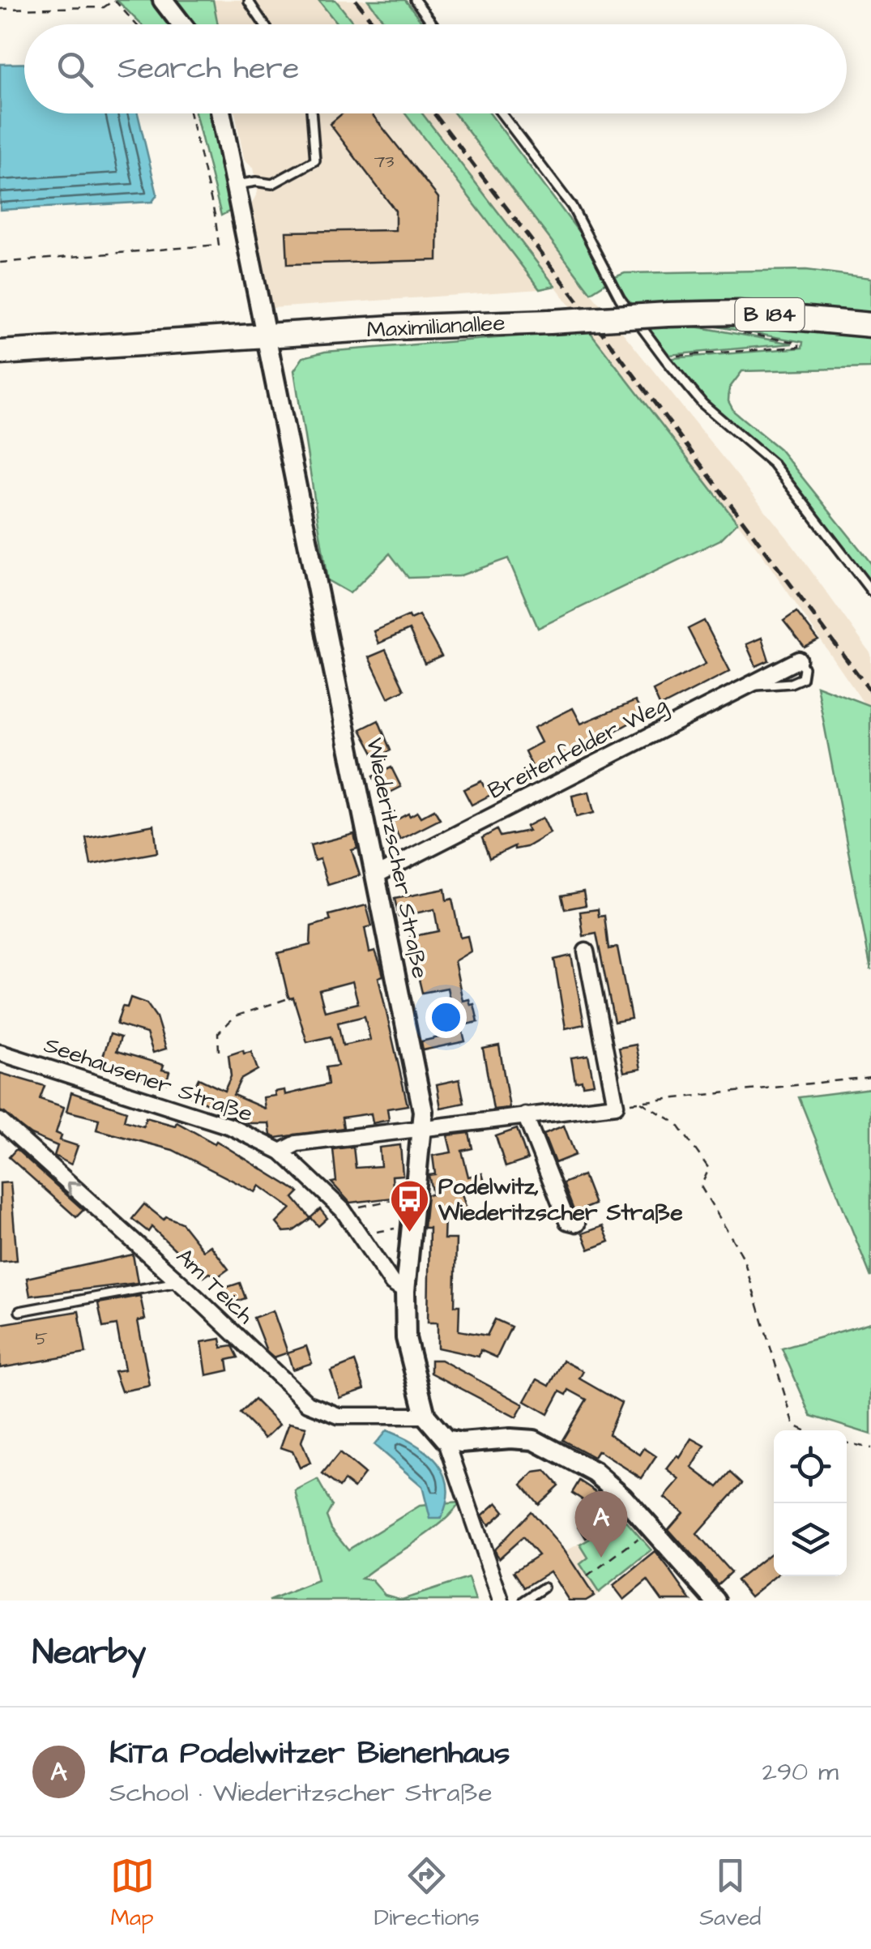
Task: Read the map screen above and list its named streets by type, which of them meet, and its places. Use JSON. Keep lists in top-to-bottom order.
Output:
{
  "streets": {
    "main road": ["B 184", "Maximilianallee"],
    "street": [
      "Breitenfelder Weg",
      "Wiederitzscher Straße",
      "Seehausener Straße",
      "Am Teich"
    ]
  },
  "crossings": [
    ["Maximilianallee", "Wiederitzscher Straße"],
    ["Breitenfelder Weg", "Wiederitzscher Straße"],
    ["Wiederitzscher Straße", "Seehausener Straße"],
    ["Wiederitzscher Straße", "Am Teich"]
  ],
  "one_way": ["Am Teich"],
  "places": {
    "bus stop": ["Podelwitz, Wiederitzscher Straße"]
  },
  "house_numbers": ["73", "5"],
  "page": {
    "search": "Search here",
    "pins": "A",
    "heading": "Nearby",
    "list": [
      {
        "mark": "A",
        "name": "KiTa Podelwitzer Bienenhaus",
        "note": "School · Wiederitzscher Straße",
        "value": "290 m"
      }
    ],
    "nav": ["Map", "Directions", "Saved"]
  }
}
